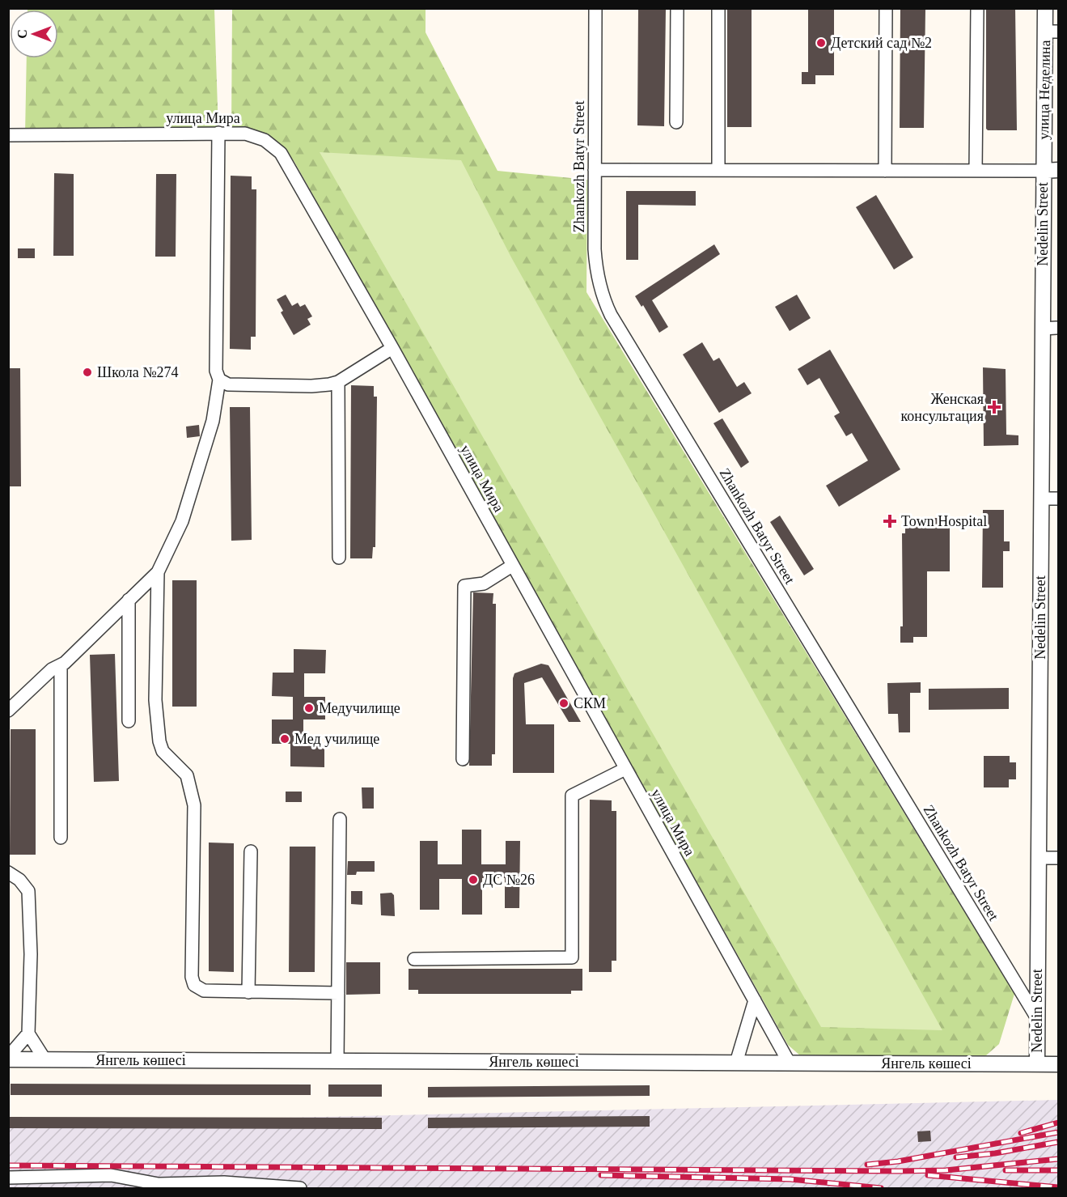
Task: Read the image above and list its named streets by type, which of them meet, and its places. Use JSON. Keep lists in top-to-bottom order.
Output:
{
  "streets": {
    "street": [
      "улица Неделина",
      "улица Мира",
      "Zhankozh Batyr Street",
      "Nedelin Street",
      "Янгель көшесі"
    ]
  },
  "crossings": [
    ["улица Неделина", "Nedelin Street"],
    ["улица Мира", "Янгель көшесі"],
    ["Zhankozh Batyr Street", "Nedelin Street"],
    ["Nedelin Street", "Янгель көшесі"]
  ],
  "places": {
    "other": [
      "Детский сад №2",
      "Школа №274",
      "СКМ",
      "Медучилище",
      "Мед училище",
      "ДС №26"
    ],
    "health": ["Женская консультация", "Town Hospital"]
  },
  "north": "left"
}
